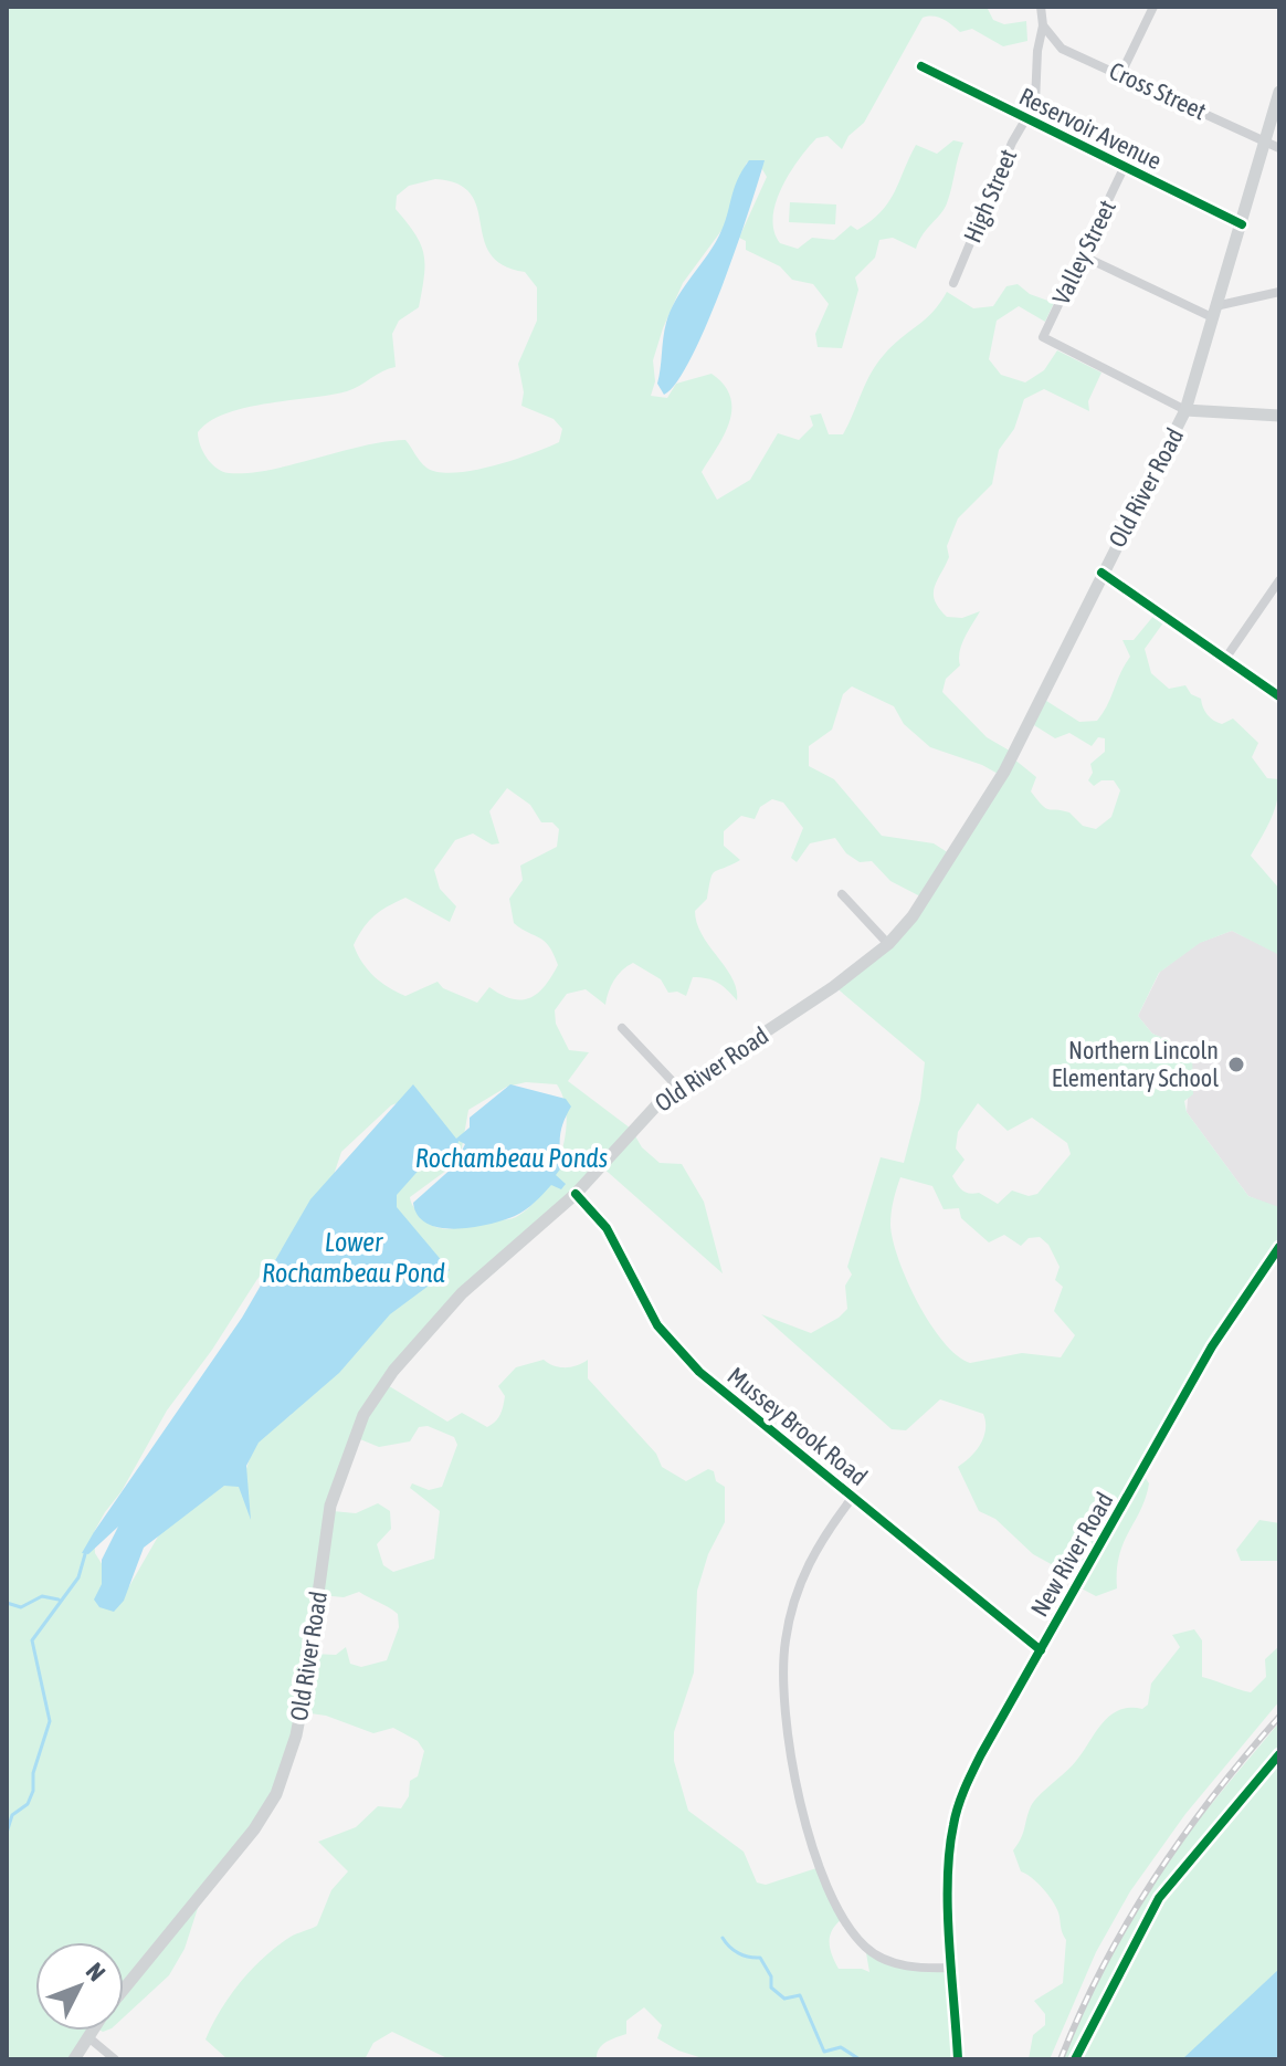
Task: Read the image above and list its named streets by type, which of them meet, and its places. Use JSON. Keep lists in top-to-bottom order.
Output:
{
  "streets": {
    "main road": ["Old River Road"],
    "street": [
      "Cross Street",
      "Reservoir Avenue",
      "High Street",
      "Valley Street",
      "Mussey Brook Road",
      "New River Road"
    ]
  },
  "crossings": [
    ["Cross Street", "High Street"],
    ["Cross Street", "Old River Road"],
    ["Reservoir Avenue", "High Street"],
    ["Reservoir Avenue", "Valley Street"],
    ["Reservoir Avenue", "Old River Road"],
    ["Valley Street", "Old River Road"],
    ["Old River Road", "Mussey Brook Road"],
    ["Mussey Brook Road", "New River Road"]
  ],
  "water": ["Rochambeau Ponds", "Lower Rochambeau Pond"],
  "places": ["Northern Lincoln Elementary School"],
  "north": "top right"
}
